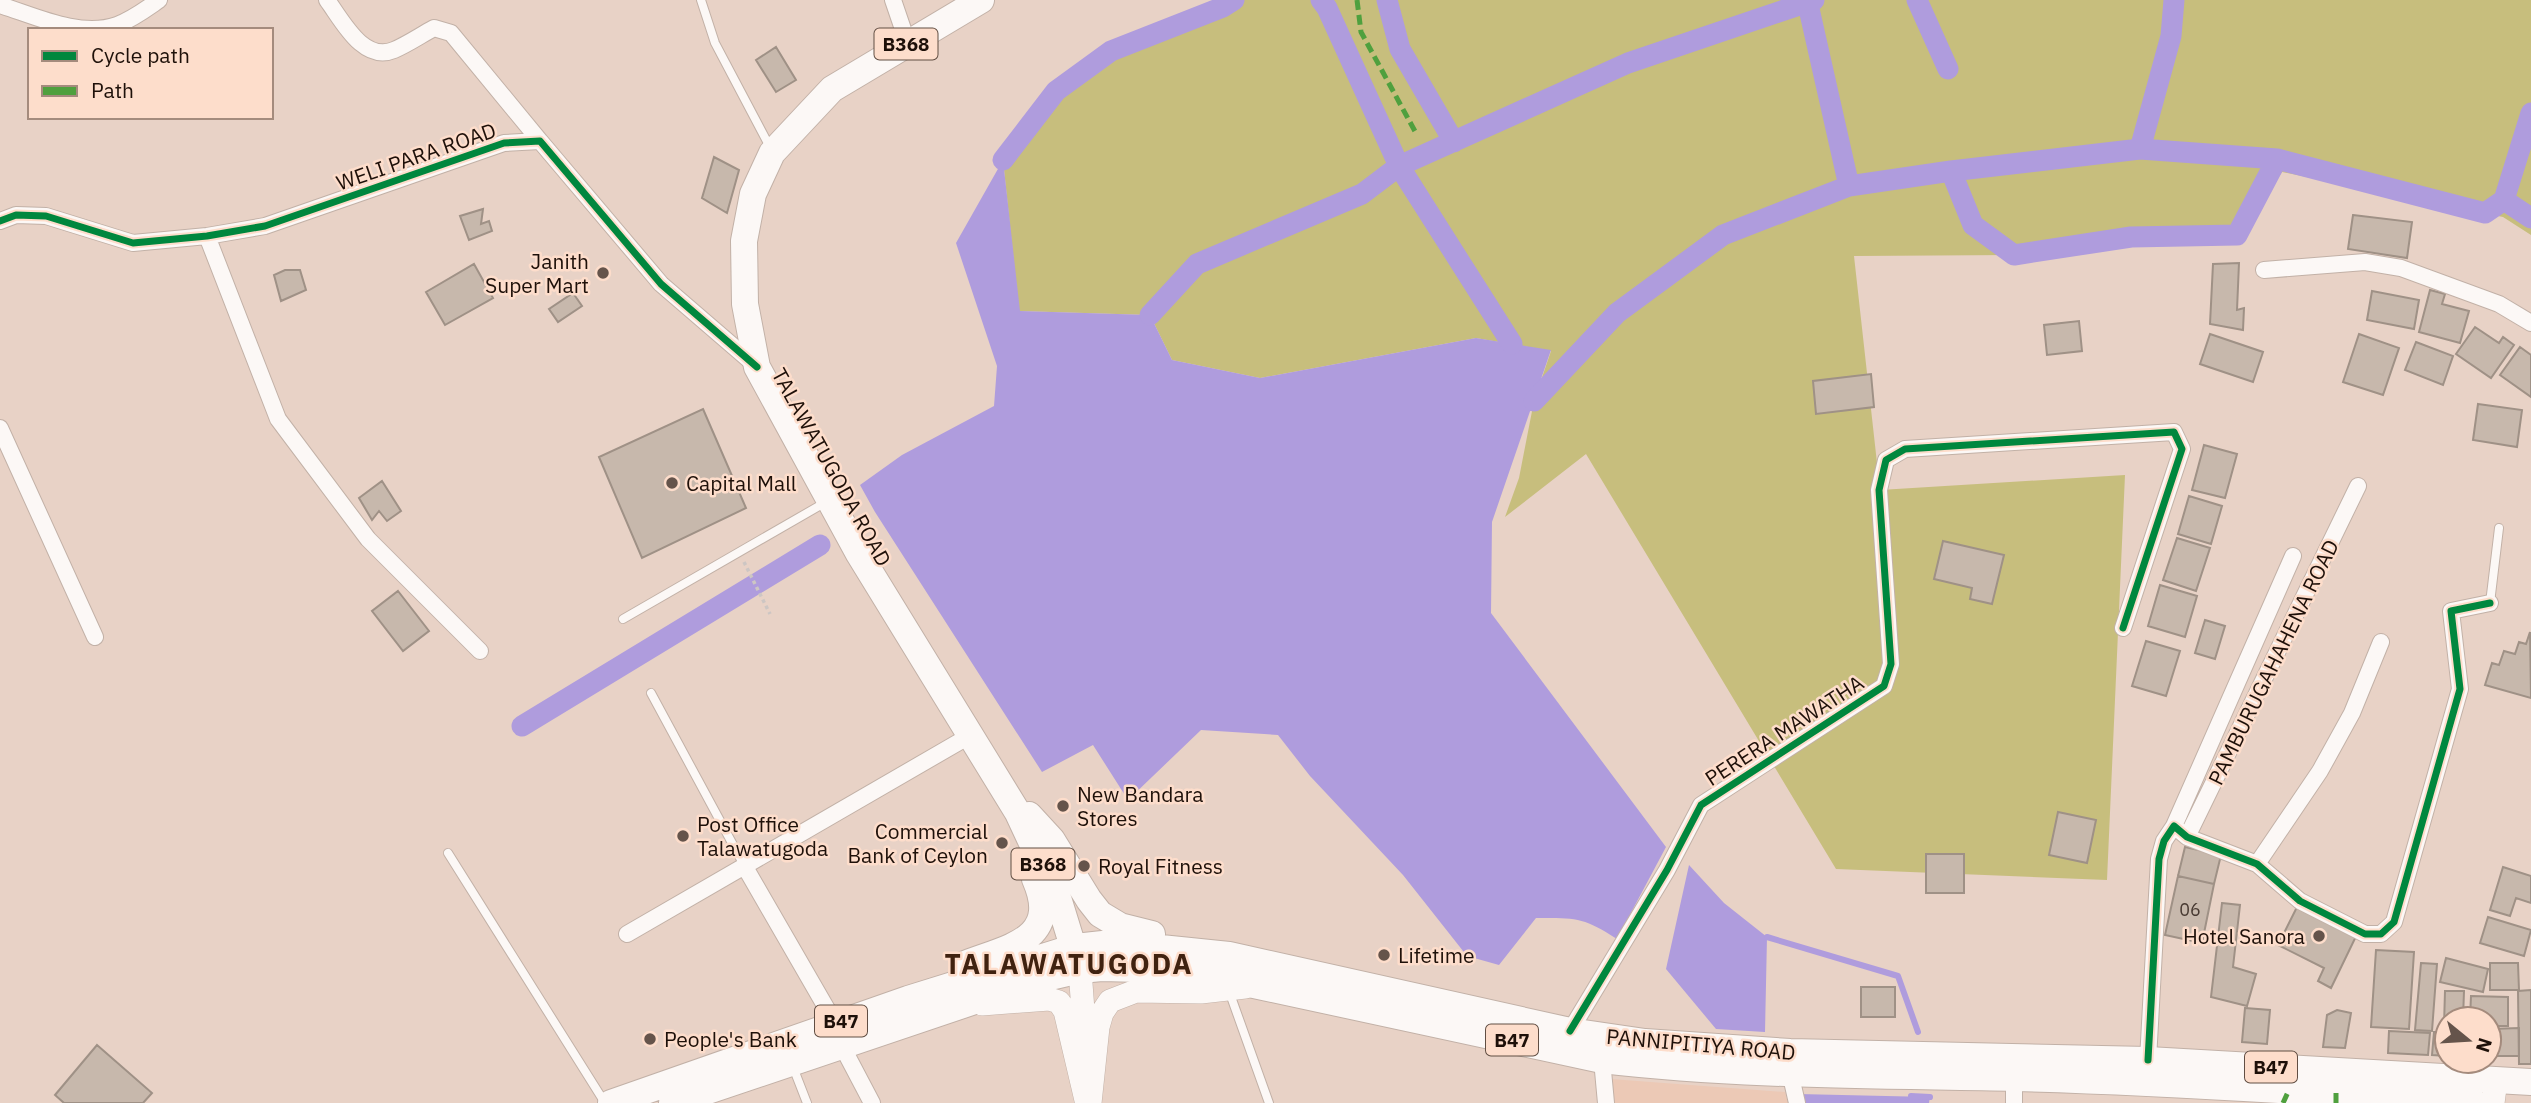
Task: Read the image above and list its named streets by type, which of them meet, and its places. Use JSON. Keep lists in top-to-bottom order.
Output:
{
  "streets": {
    "main road": [
      "B368",
      "TALAWATUGODA ROAD",
      "B47",
      "PANNIPITIYA ROAD"
    ],
    "street": ["WELI PARA ROAD", "PAMBURUGAHAHENA ROAD", "PERERA MAWATHA"]
  },
  "crossings": [
    ["TALAWATUGODA ROAD", "PANNIPITIYA ROAD"],
    ["PAMBURUGAHAHENA ROAD", "PANNIPITIYA ROAD"],
    ["PERERA MAWATHA", "PANNIPITIYA ROAD"]
  ],
  "districts": ["TALAWATUGODA"],
  "places": [
    "Janith Super Mart",
    "Capital Mall",
    "New Bandara Stores",
    "Post Office Talawatugoda",
    "Commercial Bank of Ceylon",
    "Royal Fitness",
    "Hotel Sanora",
    "Lifetime",
    "People's Bank"
  ],
  "house_numbers": ["06"],
  "legend": ["Cycle path", "Path"],
  "north": "right"
}
